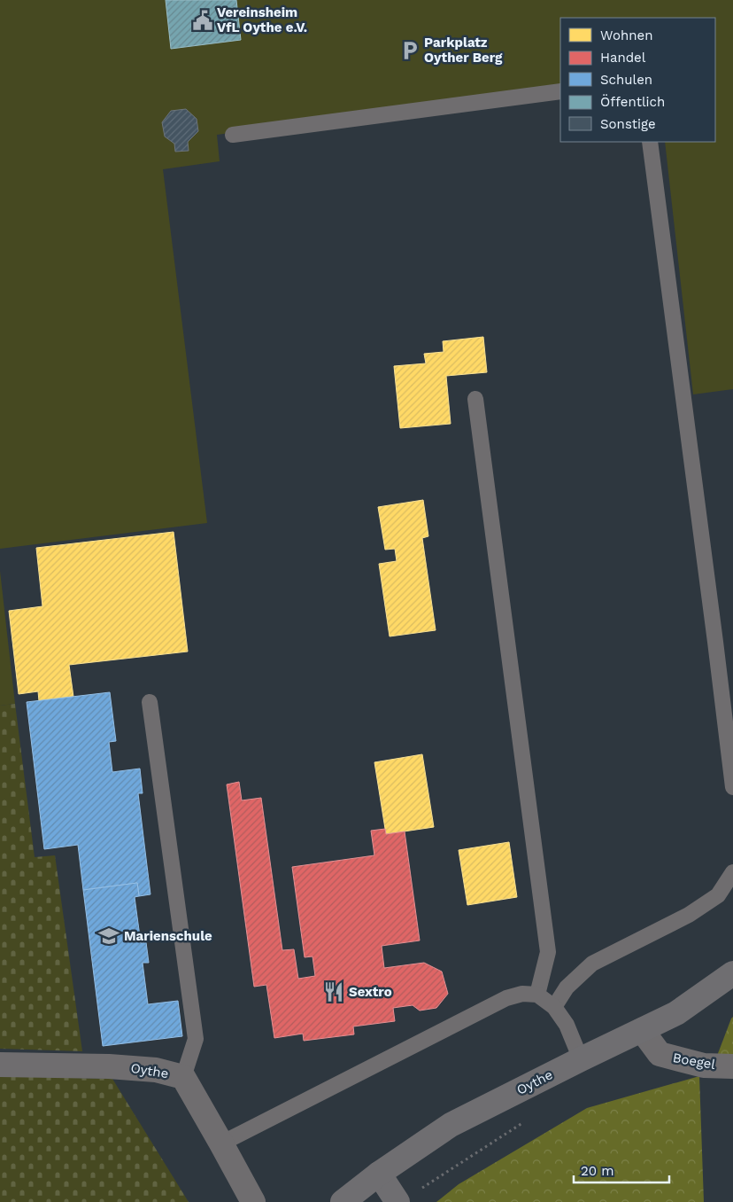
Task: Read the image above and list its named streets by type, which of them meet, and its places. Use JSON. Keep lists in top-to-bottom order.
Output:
{
  "streets": {
    "main road": ["Oythe"],
    "street": ["Boegel"]
  },
  "crossings": [
    ["Boegel", "Oythe"]
  ],
  "places": {
    "public building": ["Vereinsheim VfL Oythe e.V."],
    "parking": ["Parkplatz Oyther Berg"],
    "school or university": ["Marienschule"],
    "restaurant": ["Sextro"]
  },
  "legend": [
    "Wohnen",
    "Handel",
    "Schulen",
    "Öffentlich",
    "Sonstige"
  ],
  "scale_bar": "20 m"
}
